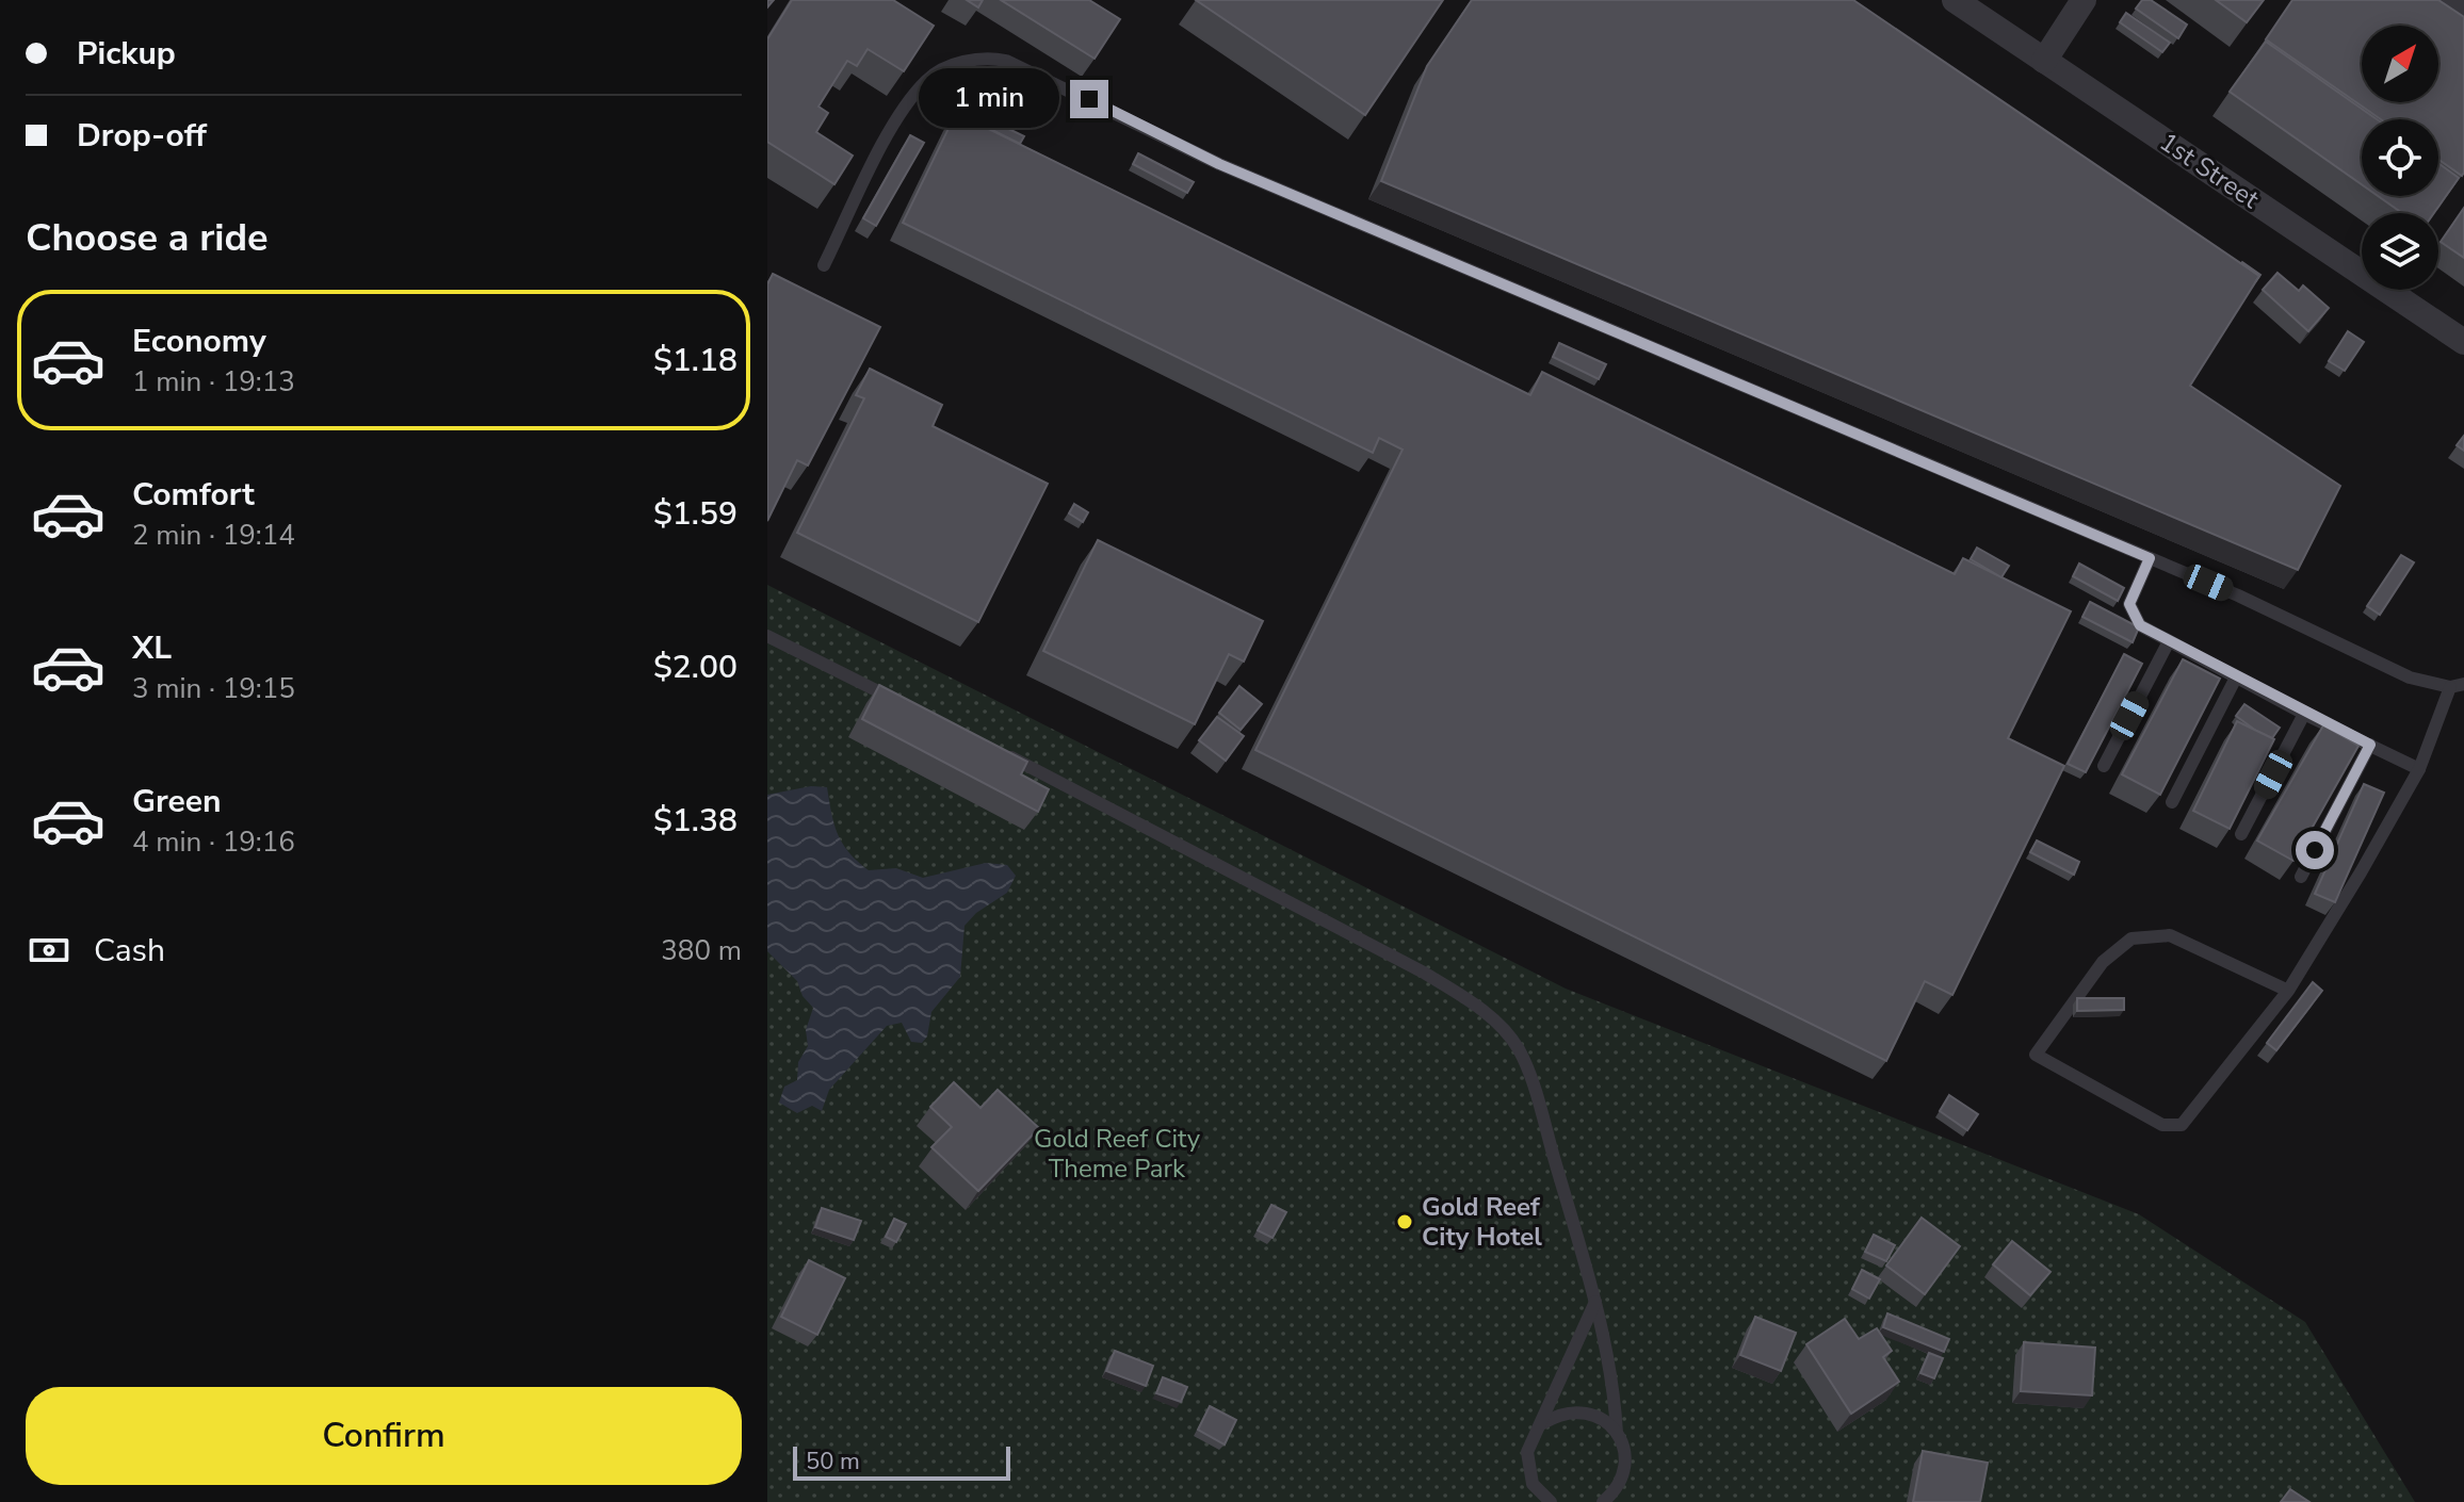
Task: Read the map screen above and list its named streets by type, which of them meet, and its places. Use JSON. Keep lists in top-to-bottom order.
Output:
{
  "streets": {
    "street": ["1st Street"]
  },
  "parks": ["Gold Reef City Theme Park"],
  "places": ["Gold Reef City Hotel"],
  "scale_bar": "50 m",
  "north": "top right",
  "page": {
    "banner": ["Pickup", "Drop-off"],
    "bubble": "1 min",
    "heading": "Choose a ride",
    "list": [
      {
        "name": "Economy",
        "note": "1 min · 19:13",
        "value": "$1.18"
      },
      {
        "name": "Comfort",
        "note": "2 min · 19:14",
        "value": "$1.59"
      },
      {
        "name": "XL",
        "note": "3 min · 19:15",
        "value": "$2.00"
      },
      {
        "name": "Green",
        "note": "4 min · 19:16",
        "value": "$1.38"
      }
    ],
    "pay": ["Cash", "380 m"],
    "buttons": "Confirm",
    "scale": "50 m"
  }
}
